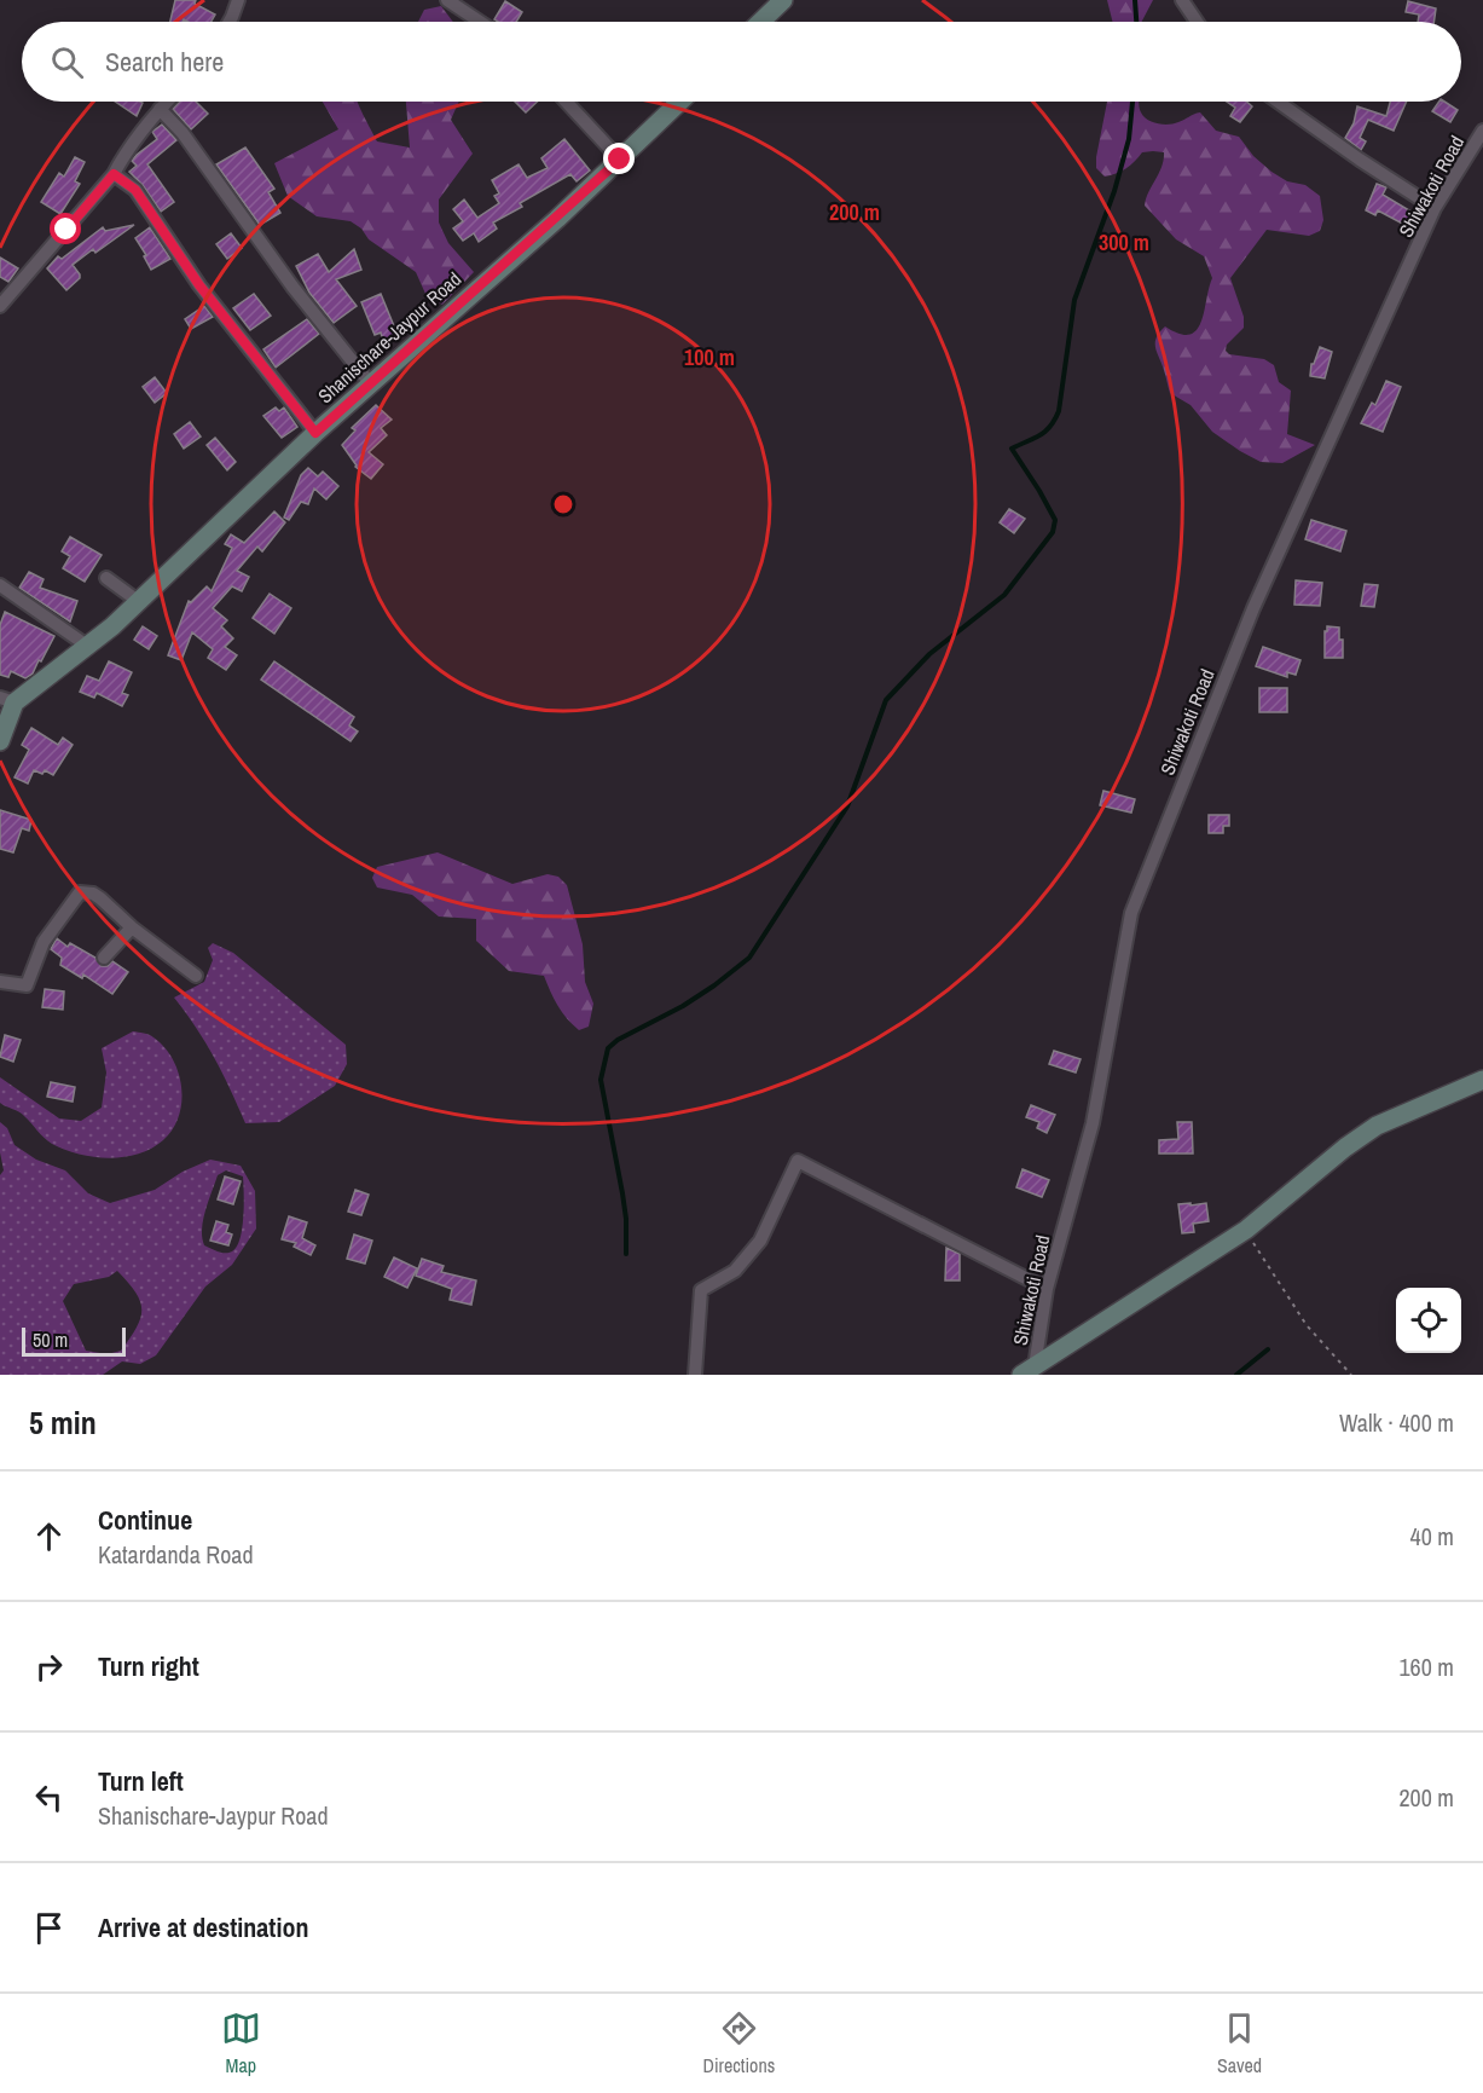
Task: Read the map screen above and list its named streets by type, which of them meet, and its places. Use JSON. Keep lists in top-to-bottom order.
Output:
{
  "streets": {
    "street": ["Shiwakoti Road", "Shanischare-Jaypur Road"]
  },
  "scale_bar": "50 m",
  "page": {
    "search": "Search here",
    "scale": "50 m",
    "heading": ["5 min", "Walk · 400 m"],
    "list": [
      ["Continue", "Katardanda Road", "40 m"],
      ["Turn right", "160 m"],
      ["Turn left", "Shanischare-Jaypur Road", "200 m"],
      "Arrive at destination"
    ],
    "nav": ["Map", "Directions", "Saved"]
  },
  "rings": ["200 m", "300 m", "100 m"]
}
